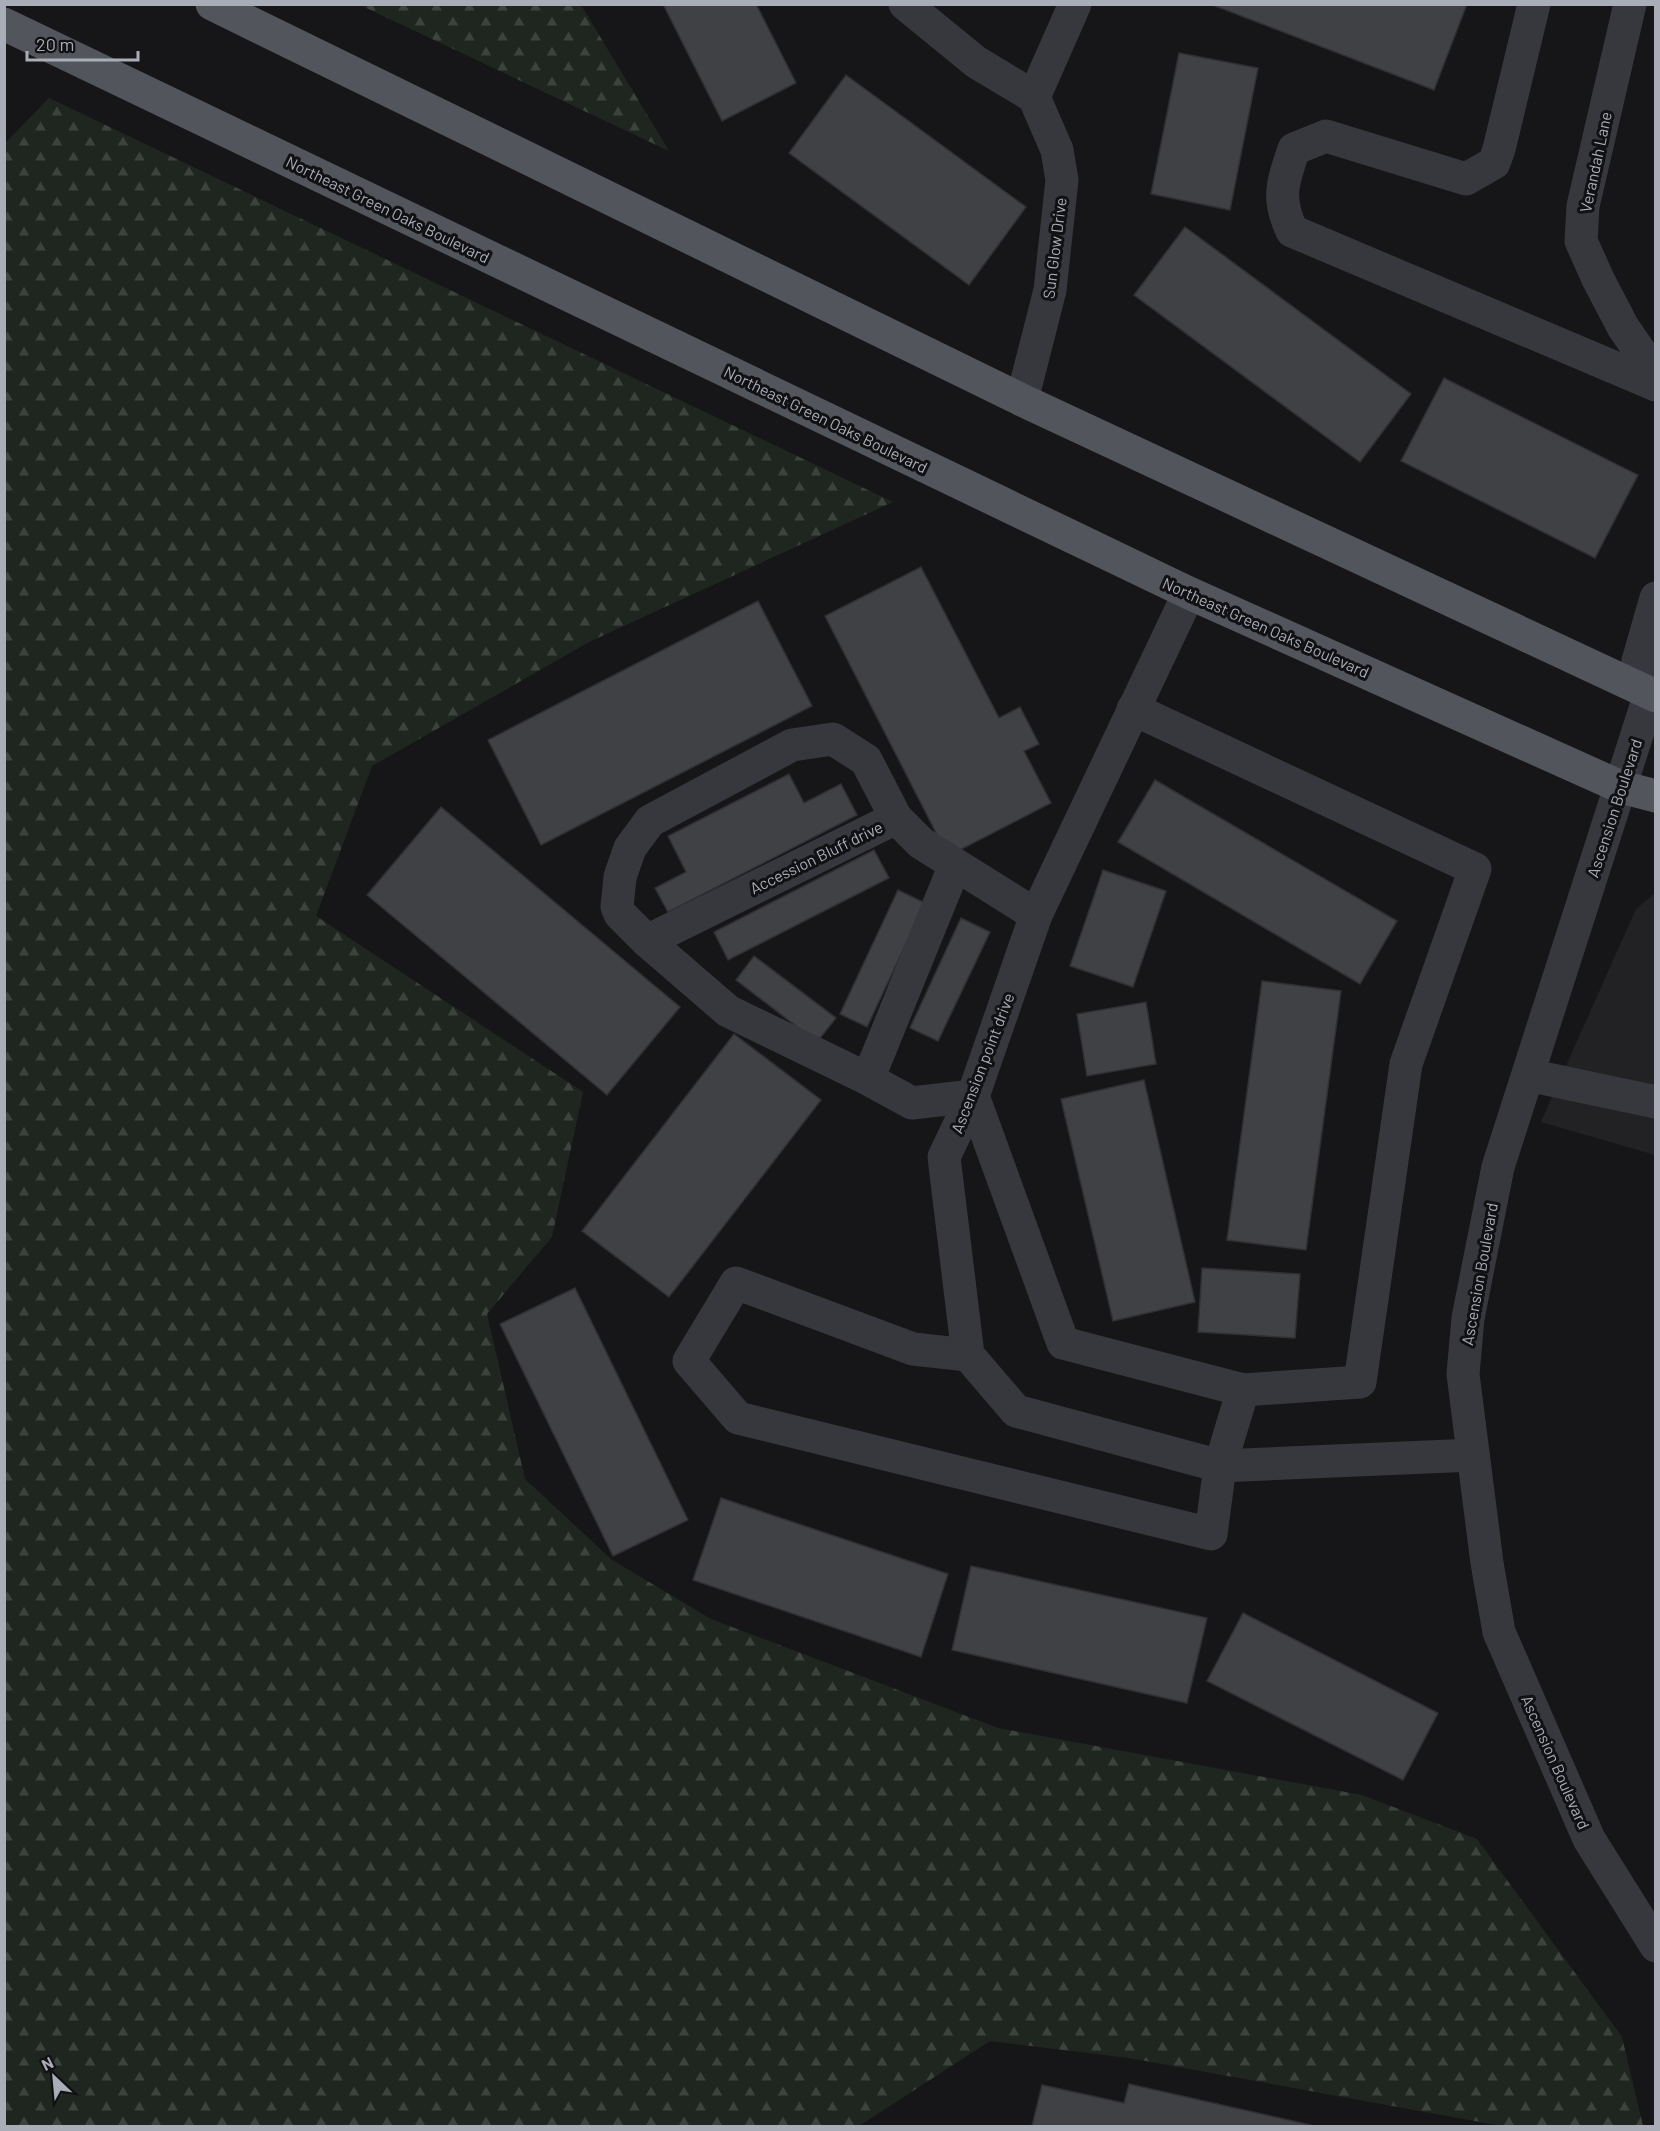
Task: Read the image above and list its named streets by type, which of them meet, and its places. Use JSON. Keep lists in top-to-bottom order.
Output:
{
  "streets": {
    "main road": ["Northeast Green Oaks Boulevard"],
    "street": [
      "Verandah Lane",
      "Sun Glow Drive",
      "Ascension Boulevard",
      "Accession Bluff drive",
      "Ascension point drive"
    ]
  },
  "crossings": [
    ["Northeast Green Oaks Boulevard", "Ascension Boulevard"],
    ["Northeast Green Oaks Boulevard", "Ascension point drive"],
    ["Accession Bluff drive", "Ascension point drive"]
  ],
  "scale_bar": "20 m",
  "north": "top left"
}
